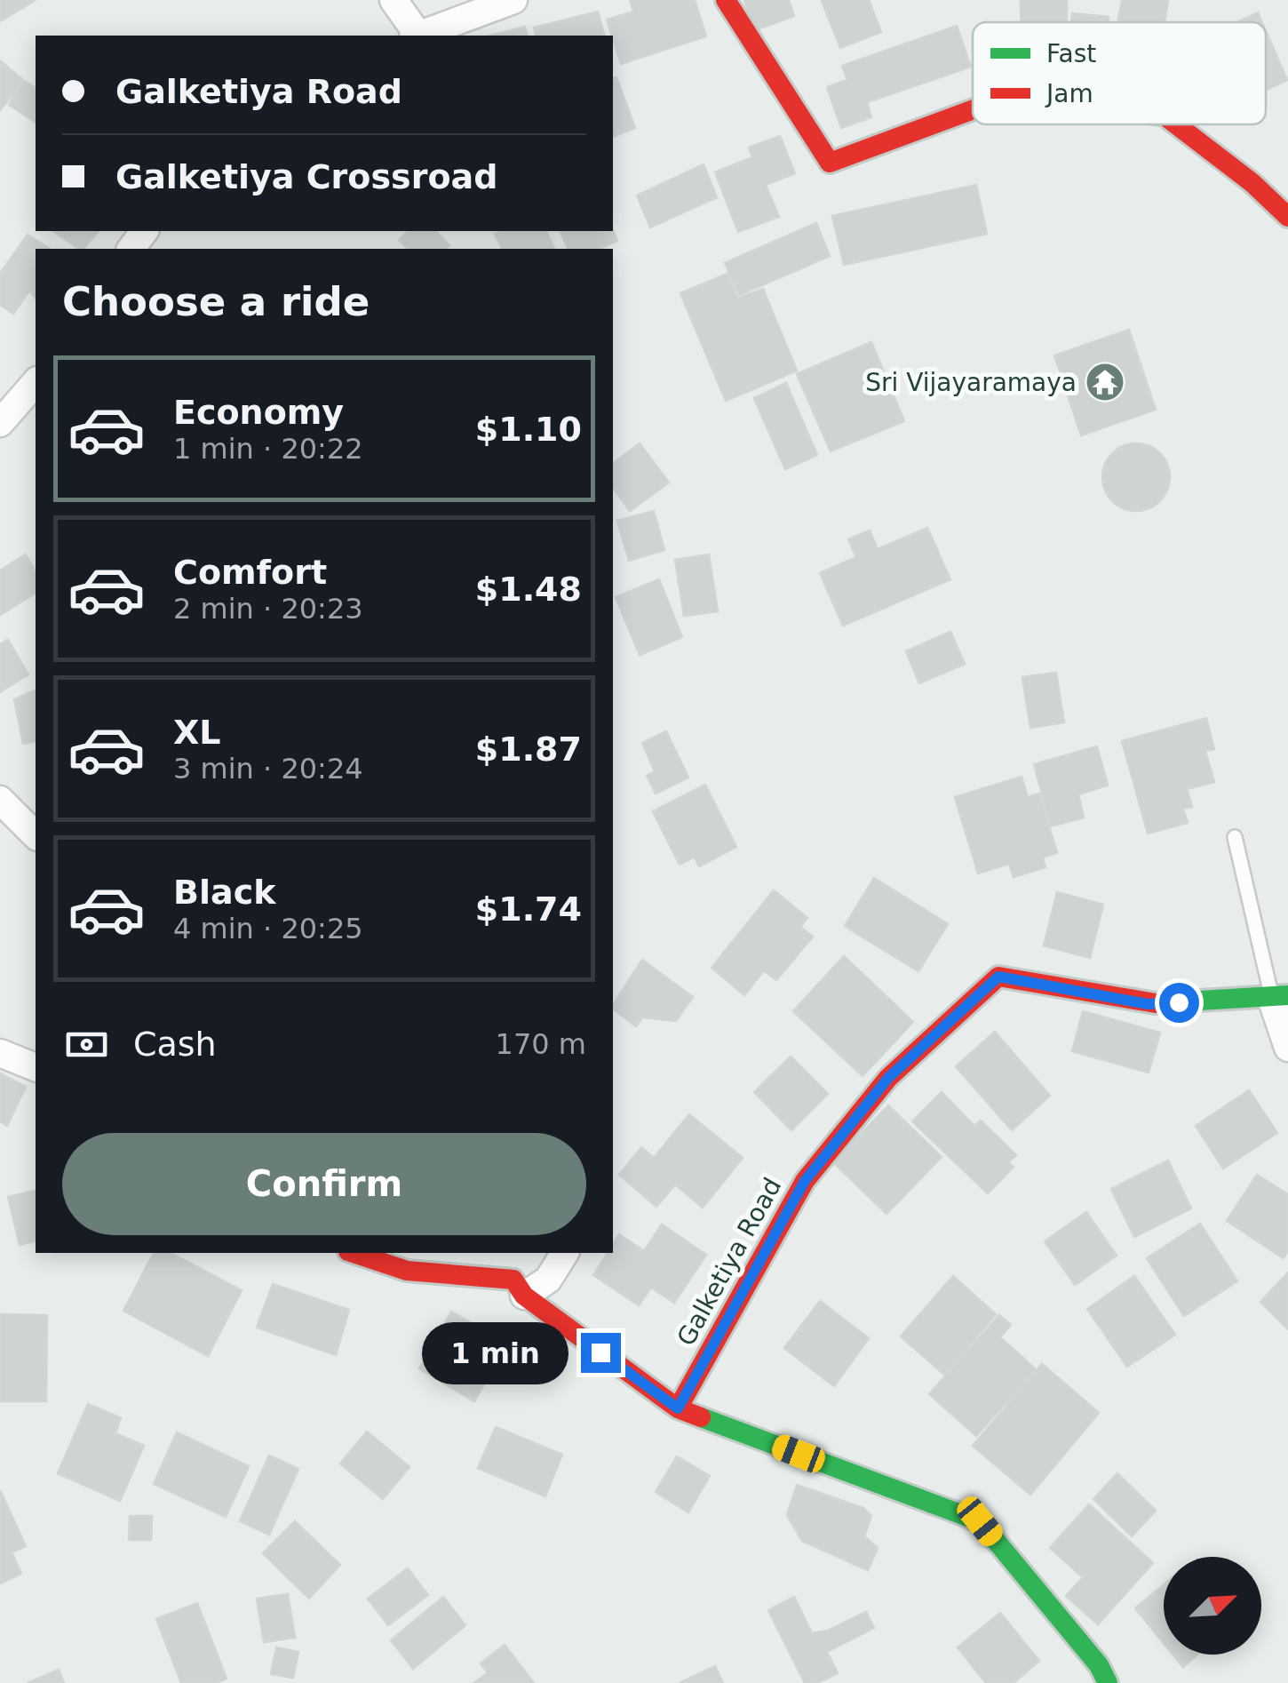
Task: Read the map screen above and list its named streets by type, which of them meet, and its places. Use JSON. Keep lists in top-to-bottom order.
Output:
{
  "streets": {
    "street": ["Galketiya Road"]
  },
  "places": {
    "temple": ["Sri Vijayaramaya"]
  },
  "legend": ["Fast", "Jam"],
  "north": "top right",
  "page": {
    "banner": ["Galketiya Road", "Galketiya Crossroad"],
    "heading": "Choose a ride",
    "list": [
      {
        "name": "Economy",
        "note": "1 min · 20:22",
        "value": "$1.10"
      },
      {
        "name": "Comfort",
        "note": "2 min · 20:23",
        "value": "$1.48"
      },
      {
        "name": "XL",
        "note": "3 min · 20:24",
        "value": "$1.87"
      },
      {
        "name": "Black",
        "note": "4 min · 20:25",
        "value": "$1.74"
      }
    ],
    "pay": ["Cash", "170 m"],
    "buttons": "Confirm",
    "bubble": "1 min"
  }
}
